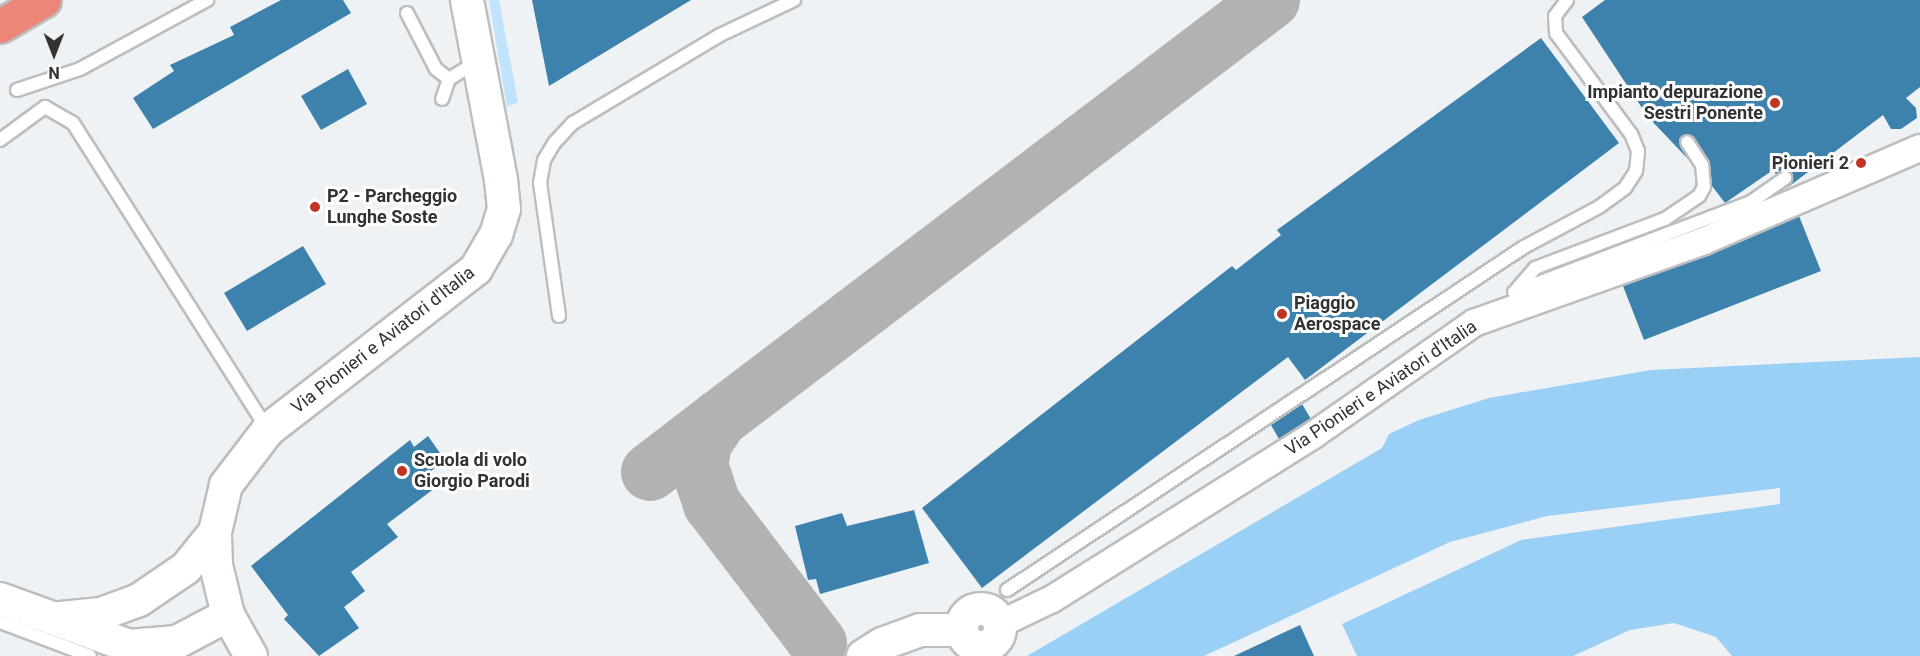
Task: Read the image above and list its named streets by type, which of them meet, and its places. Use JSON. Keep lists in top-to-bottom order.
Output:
{
  "streets": {
    "street": ["Via Pionieri e Aviatori d'Italia"]
  },
  "places": [
    "Impianto depurazione Sestri Ponente",
    "Pionieri 2",
    "P2 - Parcheggio Lunghe Soste",
    "Piaggio Aerospace",
    "Scuola di volo Giorgio Parodi"
  ],
  "north": "bottom"
}
